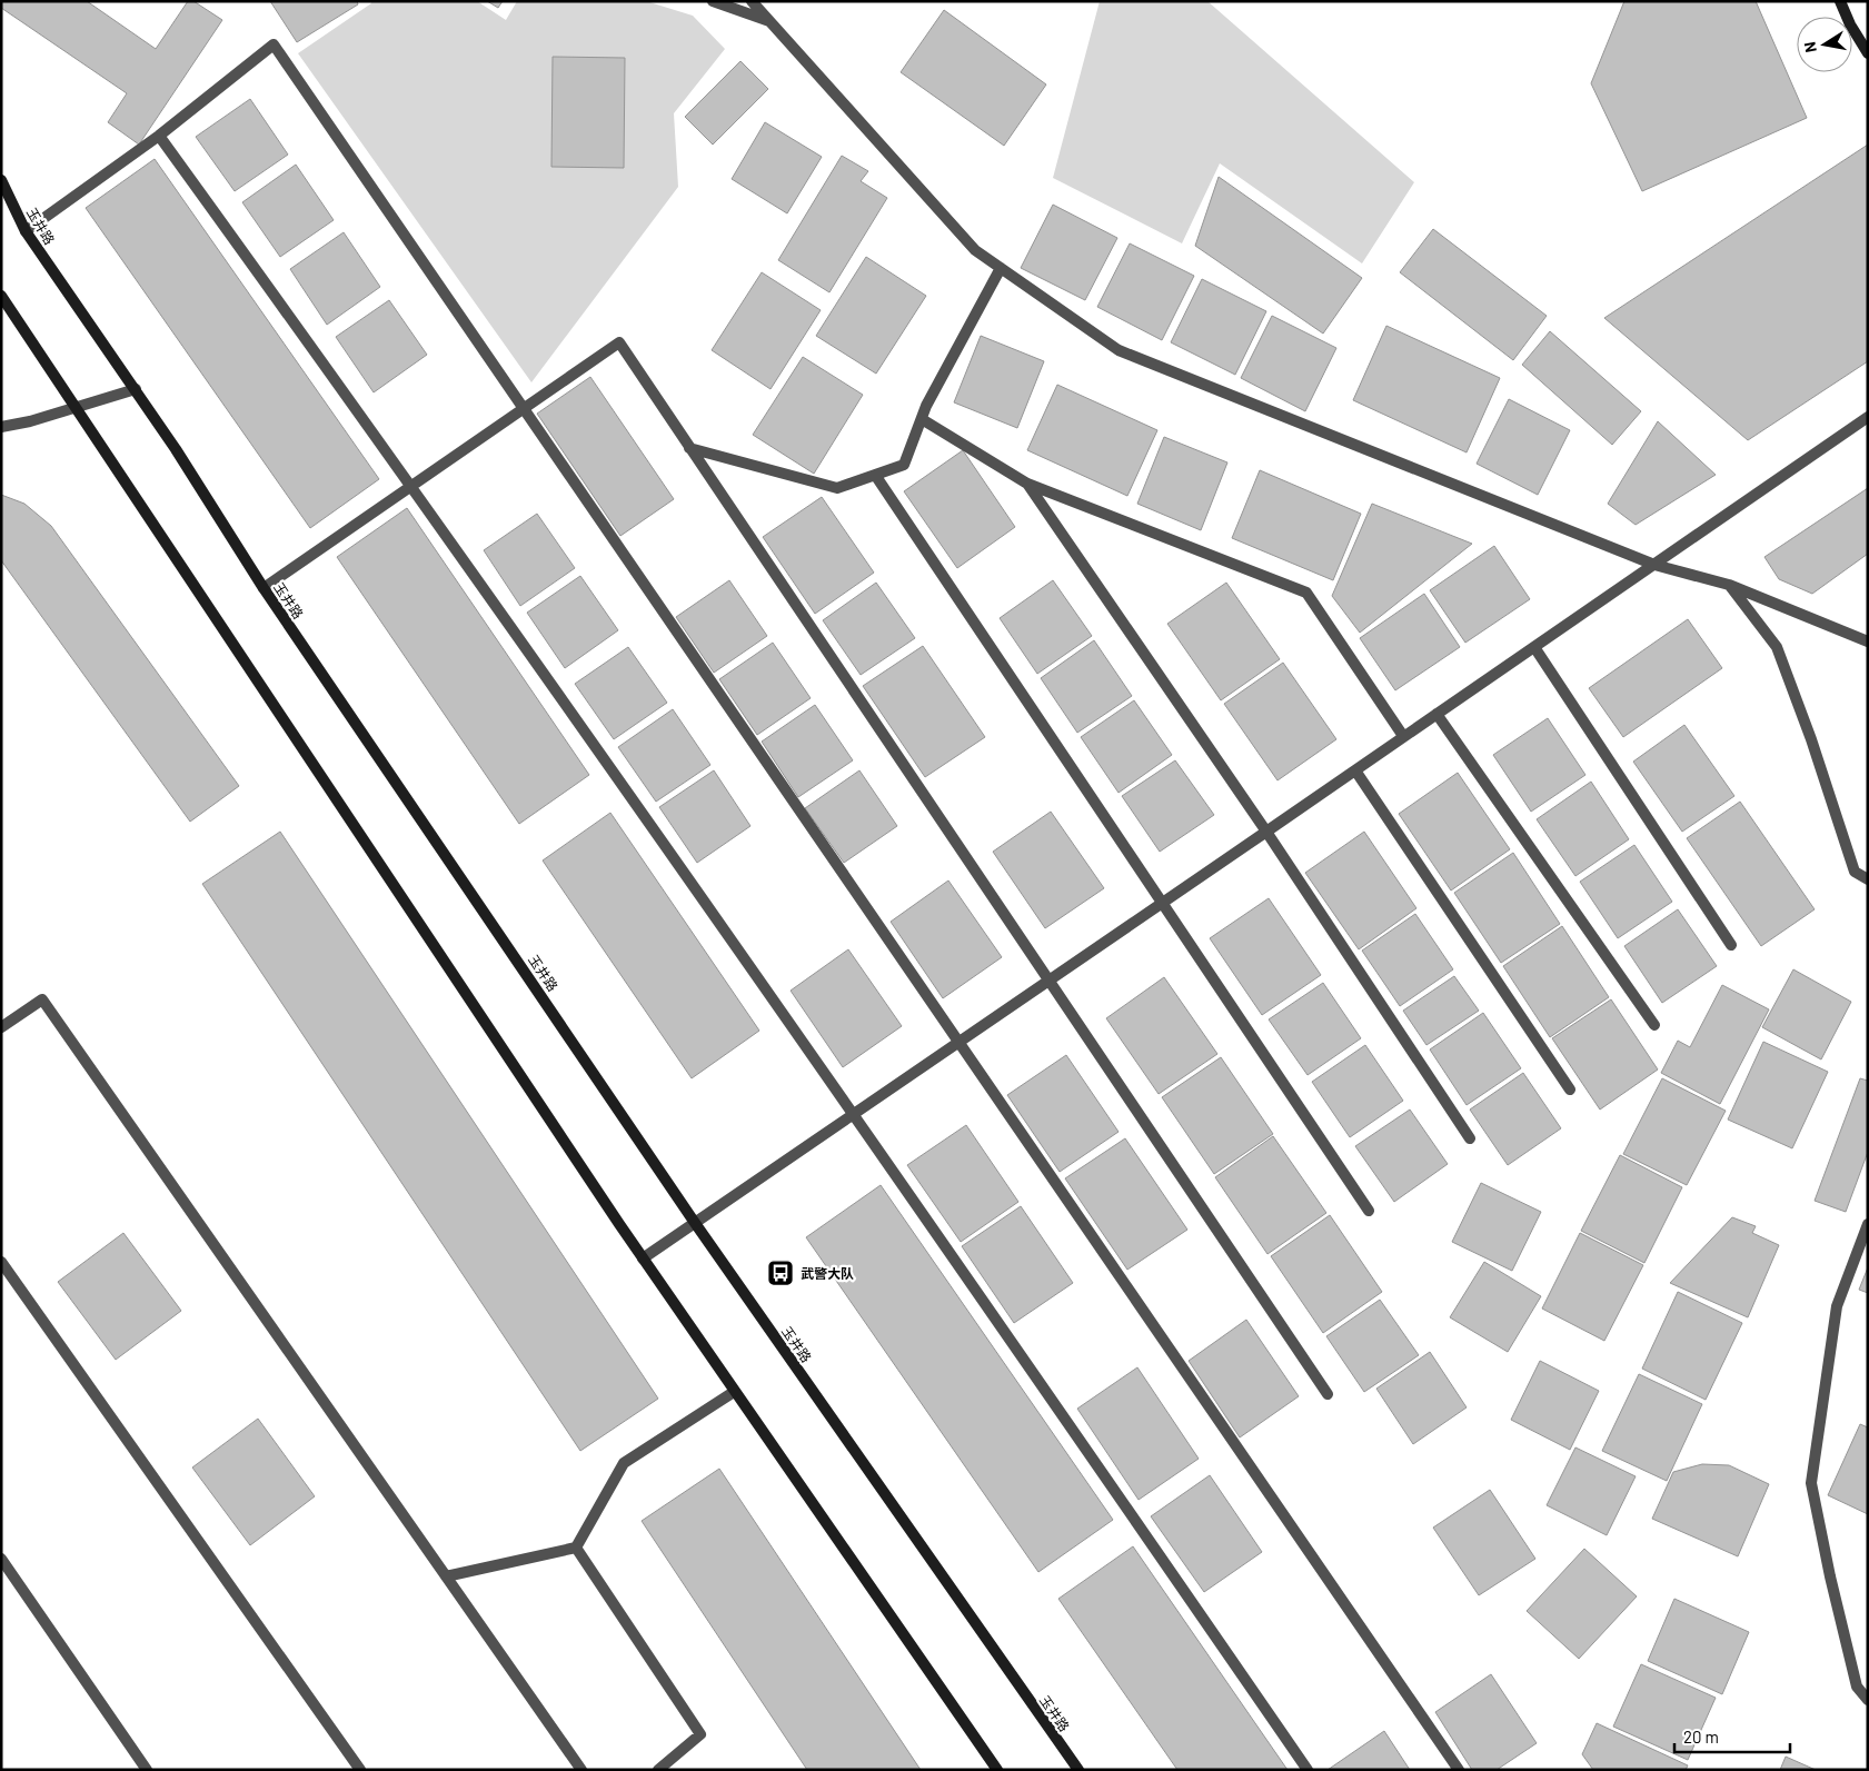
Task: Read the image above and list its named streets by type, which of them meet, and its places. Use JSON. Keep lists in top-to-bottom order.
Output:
{
  "streets": {
    "street": ["玉井路"]
  },
  "places": {
    "bus stop": ["武警大队"]
  },
  "scale_bar": "20 m",
  "north": "left"
}
